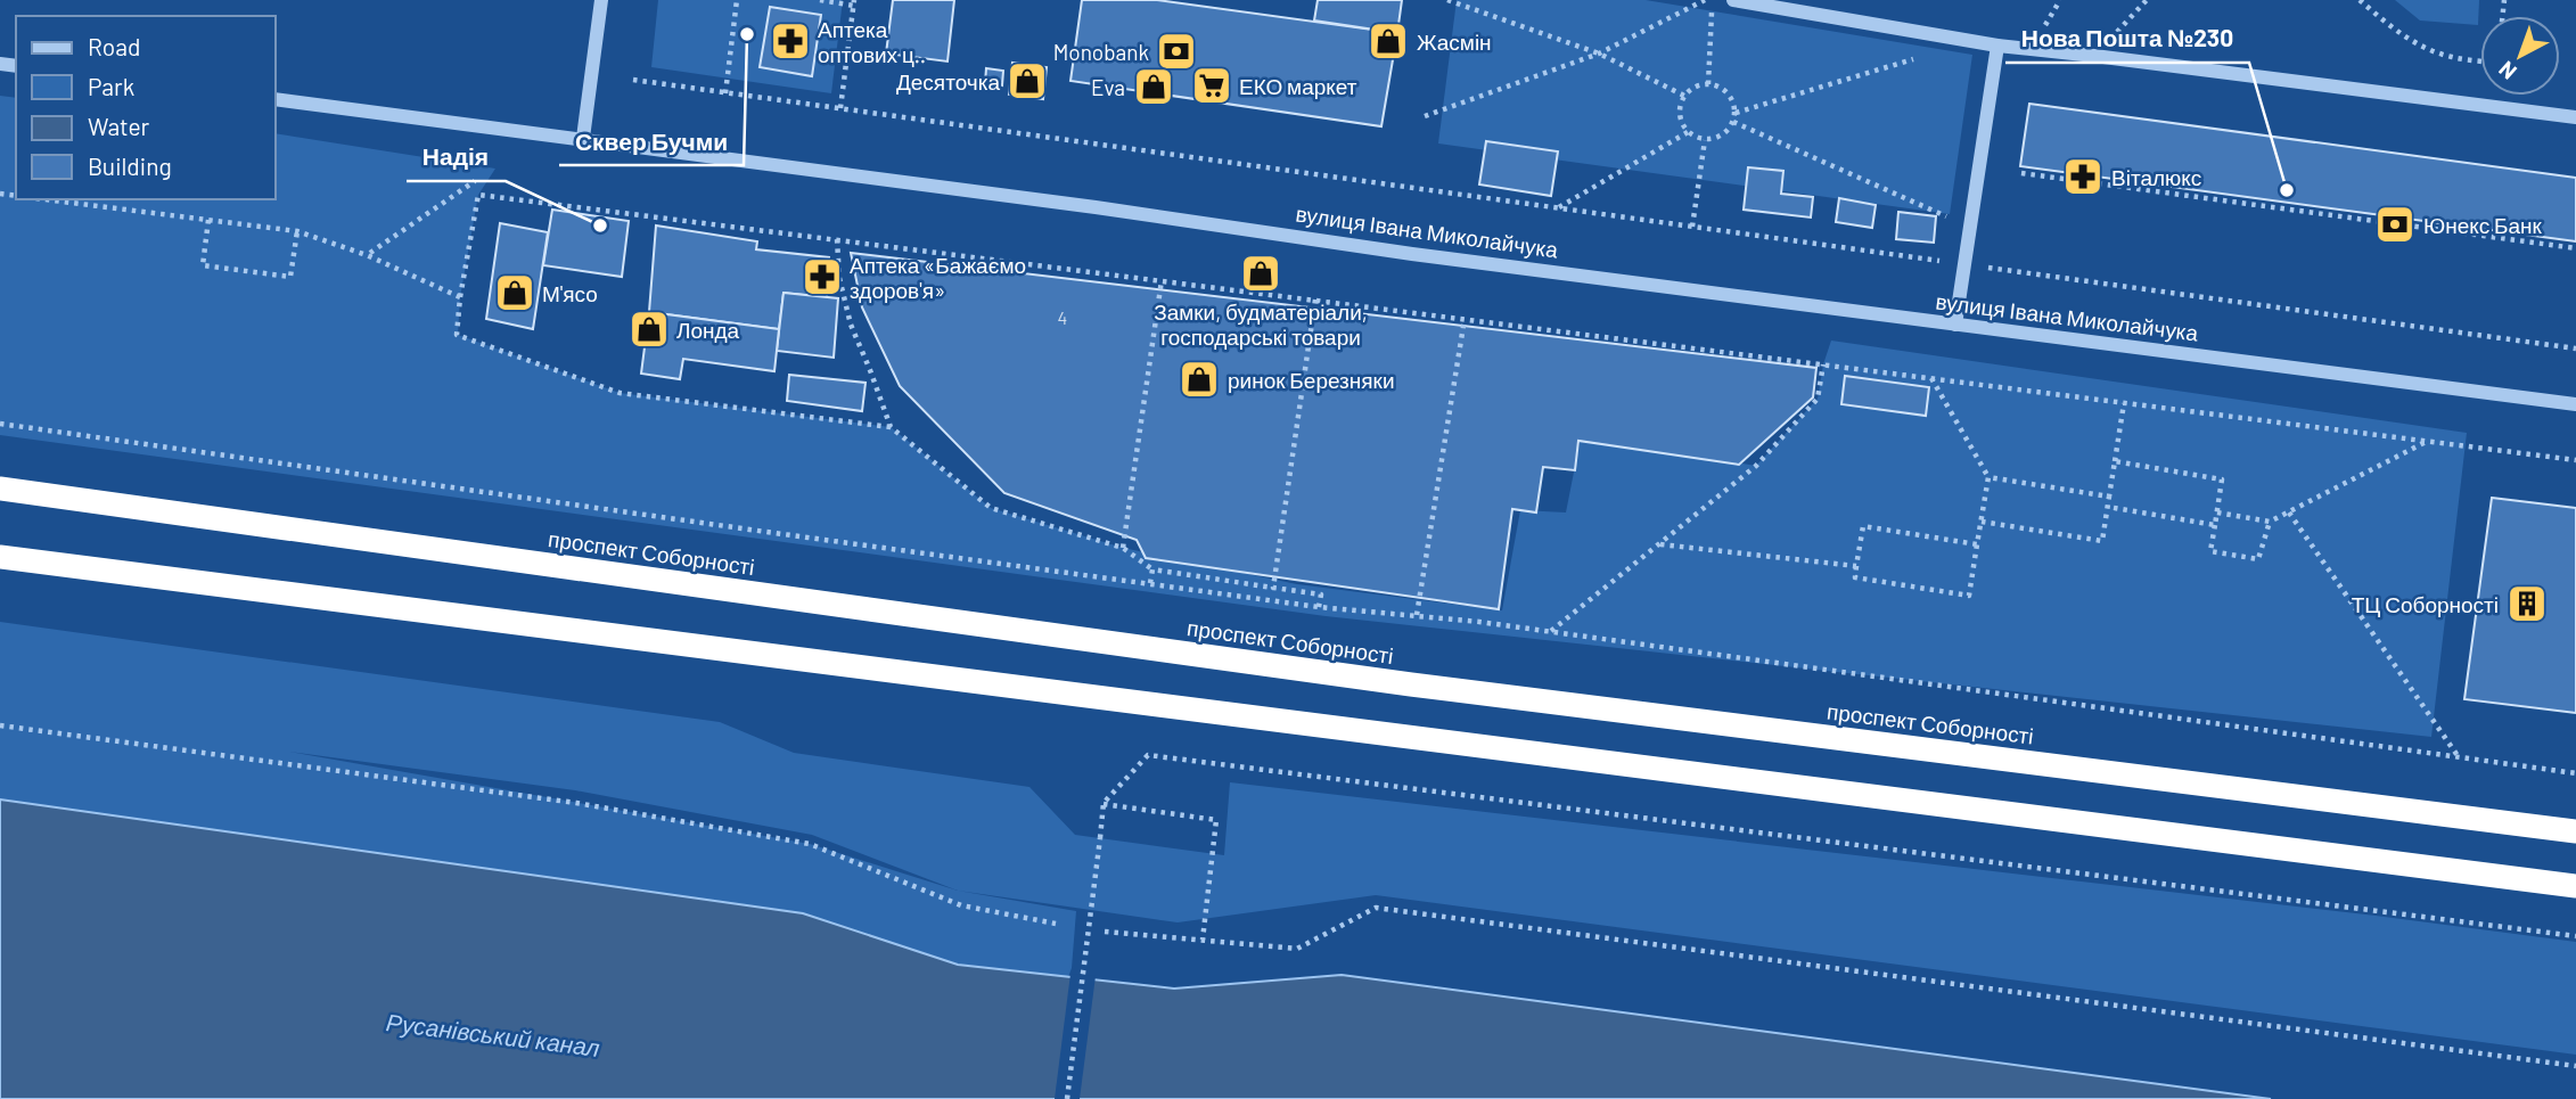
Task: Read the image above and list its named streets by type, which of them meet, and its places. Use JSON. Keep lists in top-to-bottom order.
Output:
{
  "streets": {
    "highway": ["проспект Соборності"],
    "street": ["вулиця Івана Миколайчука"]
  },
  "water": ["Русанівський канал"],
  "places": {
    "other": ["Сквер Бучми", "Нова Пошта №230", "Надія"],
    "pharmacy": ["Аптека оптових ц‥", "Віталюкс", "Аптека «Бажаємо здоров'я»"],
    "shop": [
      "Жасмін",
      "Десяточка",
      "Eva",
      "Замки, будматеріали, господарські товари",
      "М'ясо",
      "Лонда",
      "ринок Березняки"
    ],
    "bank": ["Monobank", "Юнекс Банк"],
    "supermarket": ["ЕКО маркет"],
    "building": ["ТЦ Соборності"]
  },
  "house_numbers": ["4"],
  "legend": [
    "Road",
    "Park",
    "Water",
    "Building"
  ],
  "north": "bottom left"
}
